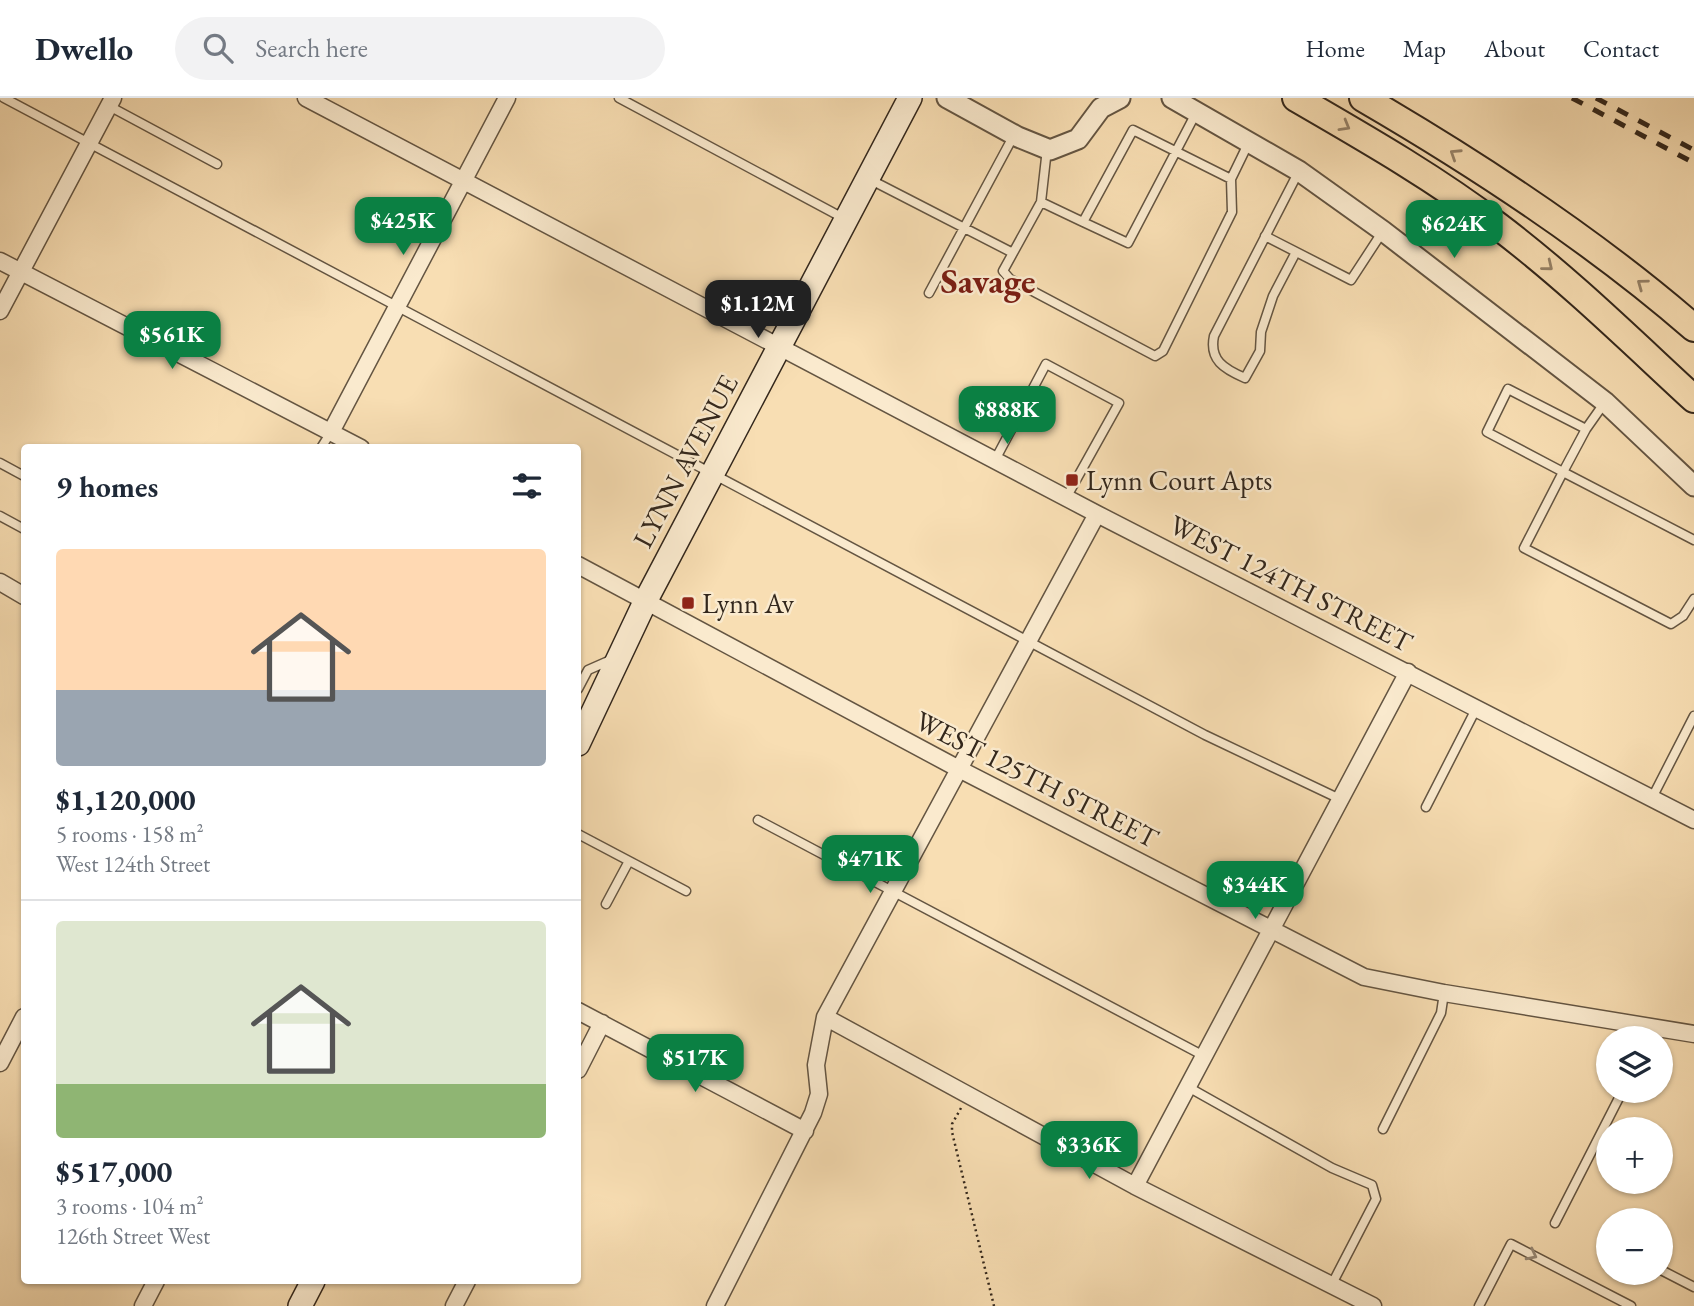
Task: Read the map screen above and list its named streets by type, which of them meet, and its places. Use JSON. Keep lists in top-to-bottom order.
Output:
{
  "streets": {
    "main road": ["LYNN AVENUE"],
    "street": ["WEST 124TH STREET", "WEST 125TH STREET"]
  },
  "crossings": [
    ["LYNN AVENUE", "WEST 124TH STREET"],
    ["LYNN AVENUE", "WEST 125TH STREET"]
  ],
  "districts": ["Savage"],
  "places": {
    "transit": ["Lynn Court Apts", "Lynn Av"]
  },
  "page": {
    "header": "Dwello",
    "search": "Search here",
    "nav": [
      "Home",
      "Map",
      "About",
      "Contact"
    ],
    "price": [
      "$425K",
      "$624K",
      "$1.12M",
      "$561K",
      "$888K",
      "$471K",
      "$344K",
      "$517K",
      "$336K"
    ],
    "heading": "9 homes",
    "list": [
      {
        "name": "$1,120,000",
        "note": "5 rooms · 158 m² · West 124th Street"
      },
      {
        "name": "$517,000",
        "note": "3 rooms · 104 m² · 126th Street West"
      }
    ],
    "map_buttons": ["+", "−"]
  }
}
